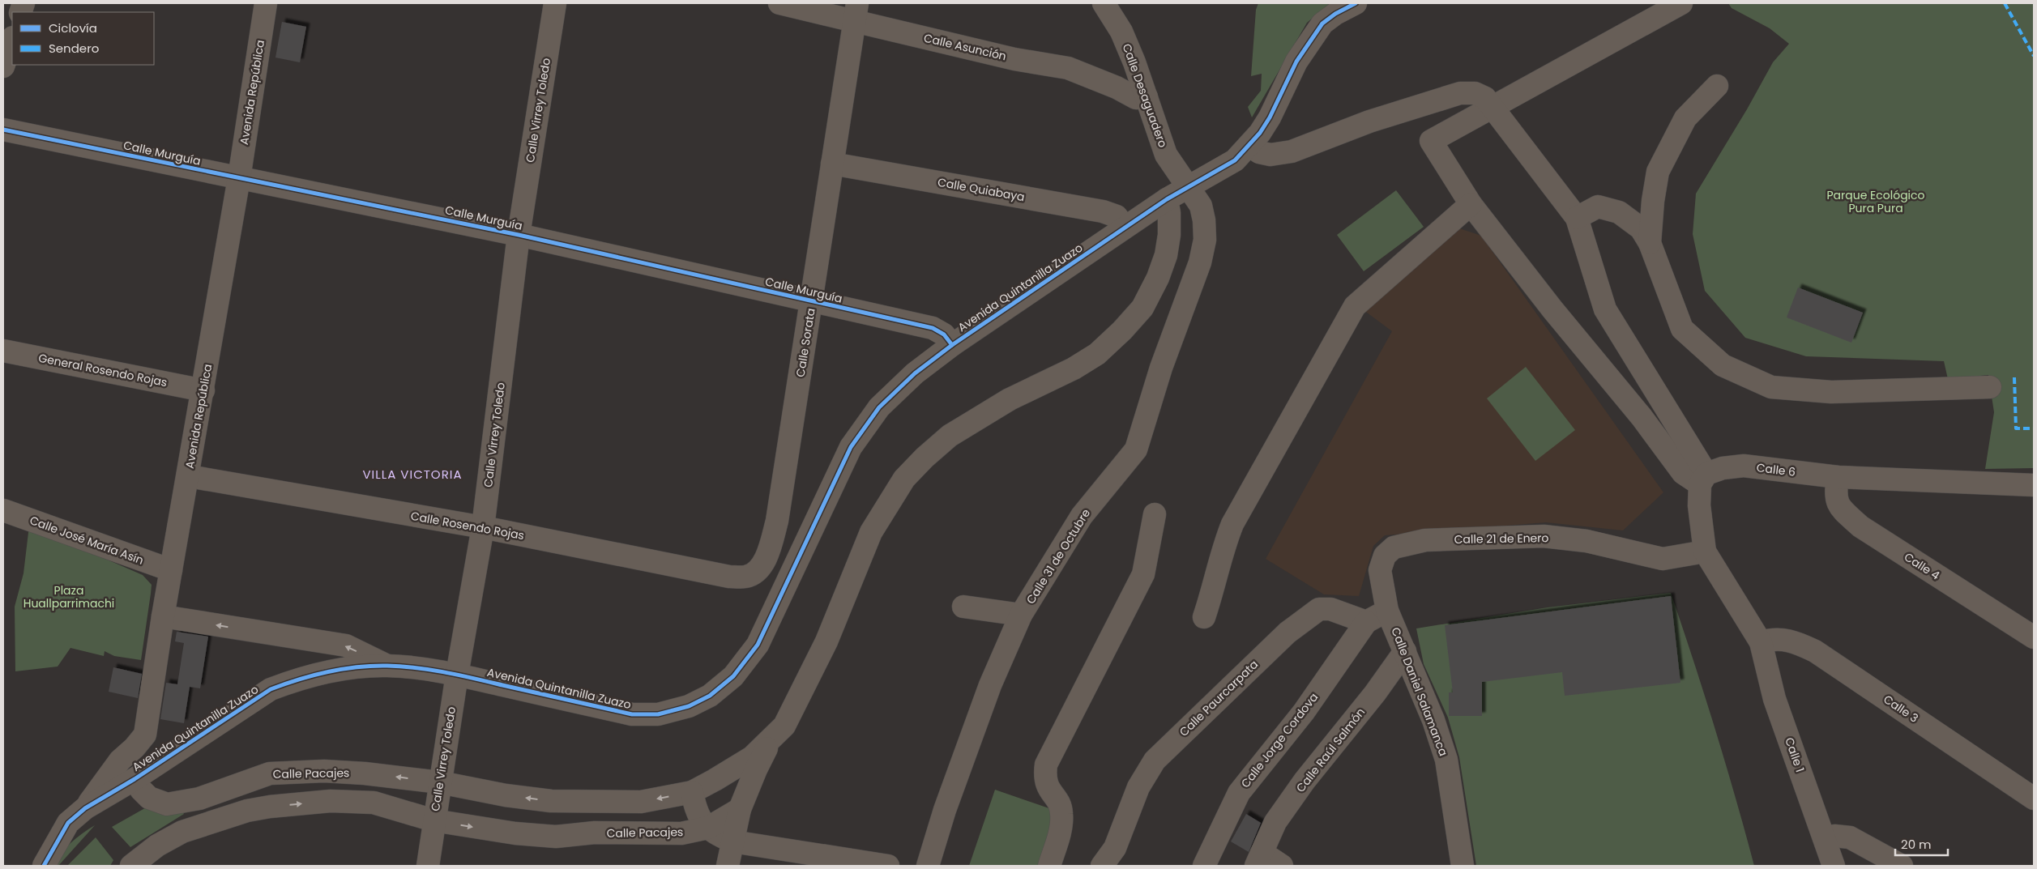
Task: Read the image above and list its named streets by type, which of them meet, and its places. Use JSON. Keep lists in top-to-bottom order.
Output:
{
  "streets": {
    "street": [
      "Calle Asunción",
      "Avenida República",
      "Calle Desaguadero",
      "Calle Virrey Toledo",
      "Calle Murguía",
      "Calle Quiabaya",
      "Avenida Quintanilla Zuazo",
      "Calle Sorata",
      "General Rosendo Rojas",
      "Calle 6",
      "Calle Rosendo Rojas",
      "Calle 21 de Enero",
      "Calle José María Asín",
      "Calle 31 de Octubre",
      "Calle 4",
      "Calle Daniel Salamanca",
      "Calle Paurcarpata",
      "Calle 3",
      "Calle Jorge Cordova",
      "Calle Raúl Salmón",
      "Calle 1",
      "Calle Pacajes"
    ]
  },
  "crossings": [
    ["Calle Asunción", "Calle Desaguadero"],
    ["Calle Asunción", "Calle Sorata"],
    ["Avenida República", "Calle Murguía"],
    ["Avenida República", "Avenida Quintanilla Zuazo"],
    ["Avenida República", "General Rosendo Rojas"],
    ["Avenida República", "Calle Rosendo Rojas"],
    ["Avenida República", "Calle José María Asín"],
    ["Calle Desaguadero", "Avenida Quintanilla Zuazo"],
    ["Calle Desaguadero", "Calle 31 de Octubre"],
    ["Calle Virrey Toledo", "Calle Murguía"],
    ["Calle Virrey Toledo", "Avenida Quintanilla Zuazo"],
    ["Calle Virrey Toledo", "Calle Rosendo Rojas"],
    ["Calle Virrey Toledo", "Calle Pacajes"],
    ["Calle Murguía", "Avenida Quintanilla Zuazo"],
    ["Calle Murguía", "Calle Sorata"],
    ["Calle Quiabaya", "Avenida Quintanilla Zuazo"],
    ["Calle Quiabaya", "Calle Sorata"],
    ["Avenida Quintanilla Zuazo", "Calle 31 de Octubre"],
    ["Avenida Quintanilla Zuazo", "Calle Pacajes"],
    ["Calle Sorata", "Calle Rosendo Rojas"],
    ["Calle 6", "Calle 4"],
    ["Calle 21 de Enero", "Calle Daniel Salamanca"],
    ["Calle Daniel Salamanca", "Calle Raúl Salmón"],
    ["Calle Paurcarpata", "Calle Jorge Cordova"],
    ["Calle 3", "Calle 1"]
  ],
  "districts": ["VILLA VICTORIA"],
  "parks": ["Parque Ecológico Pura Pura", "Plaza Huallparrimachi"],
  "legend": ["Ciclovía", "Sendero"],
  "scale_bar": "20 m"
}
